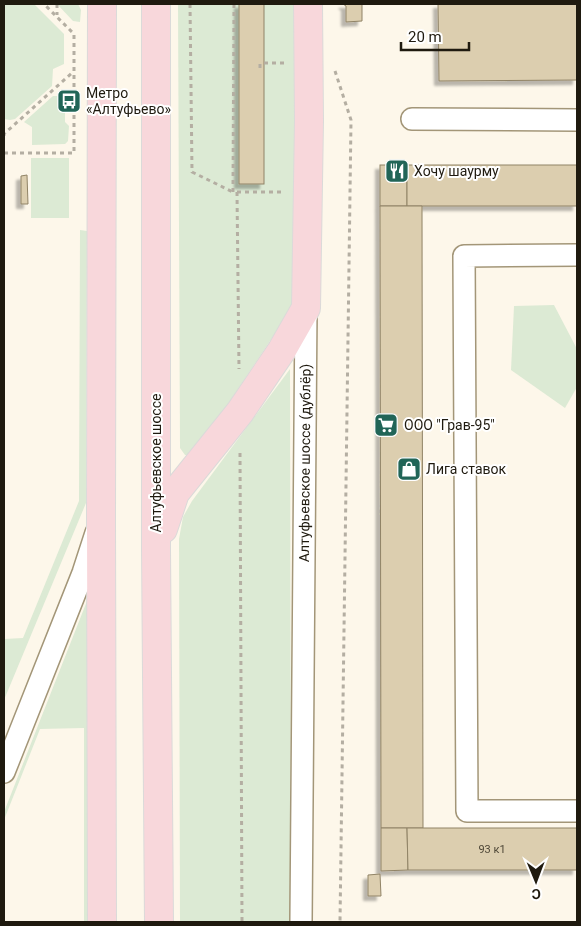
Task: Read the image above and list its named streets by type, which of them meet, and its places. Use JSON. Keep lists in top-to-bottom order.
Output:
{
  "streets": {
    "main road": ["Алтуфьевское шоссе", "Алтуфьевское шоссе (дублёр)"]
  },
  "places": {
    "bus stop": ["Метро «Алтуфьево»"],
    "restaurant": ["Хочу шаурму"],
    "supermarket": ["ООО \"Грав-95\""],
    "shop": ["Лига ставок"]
  },
  "house_numbers": ["93 к1"],
  "scale_bar": "20 m",
  "north": "bottom"
}
